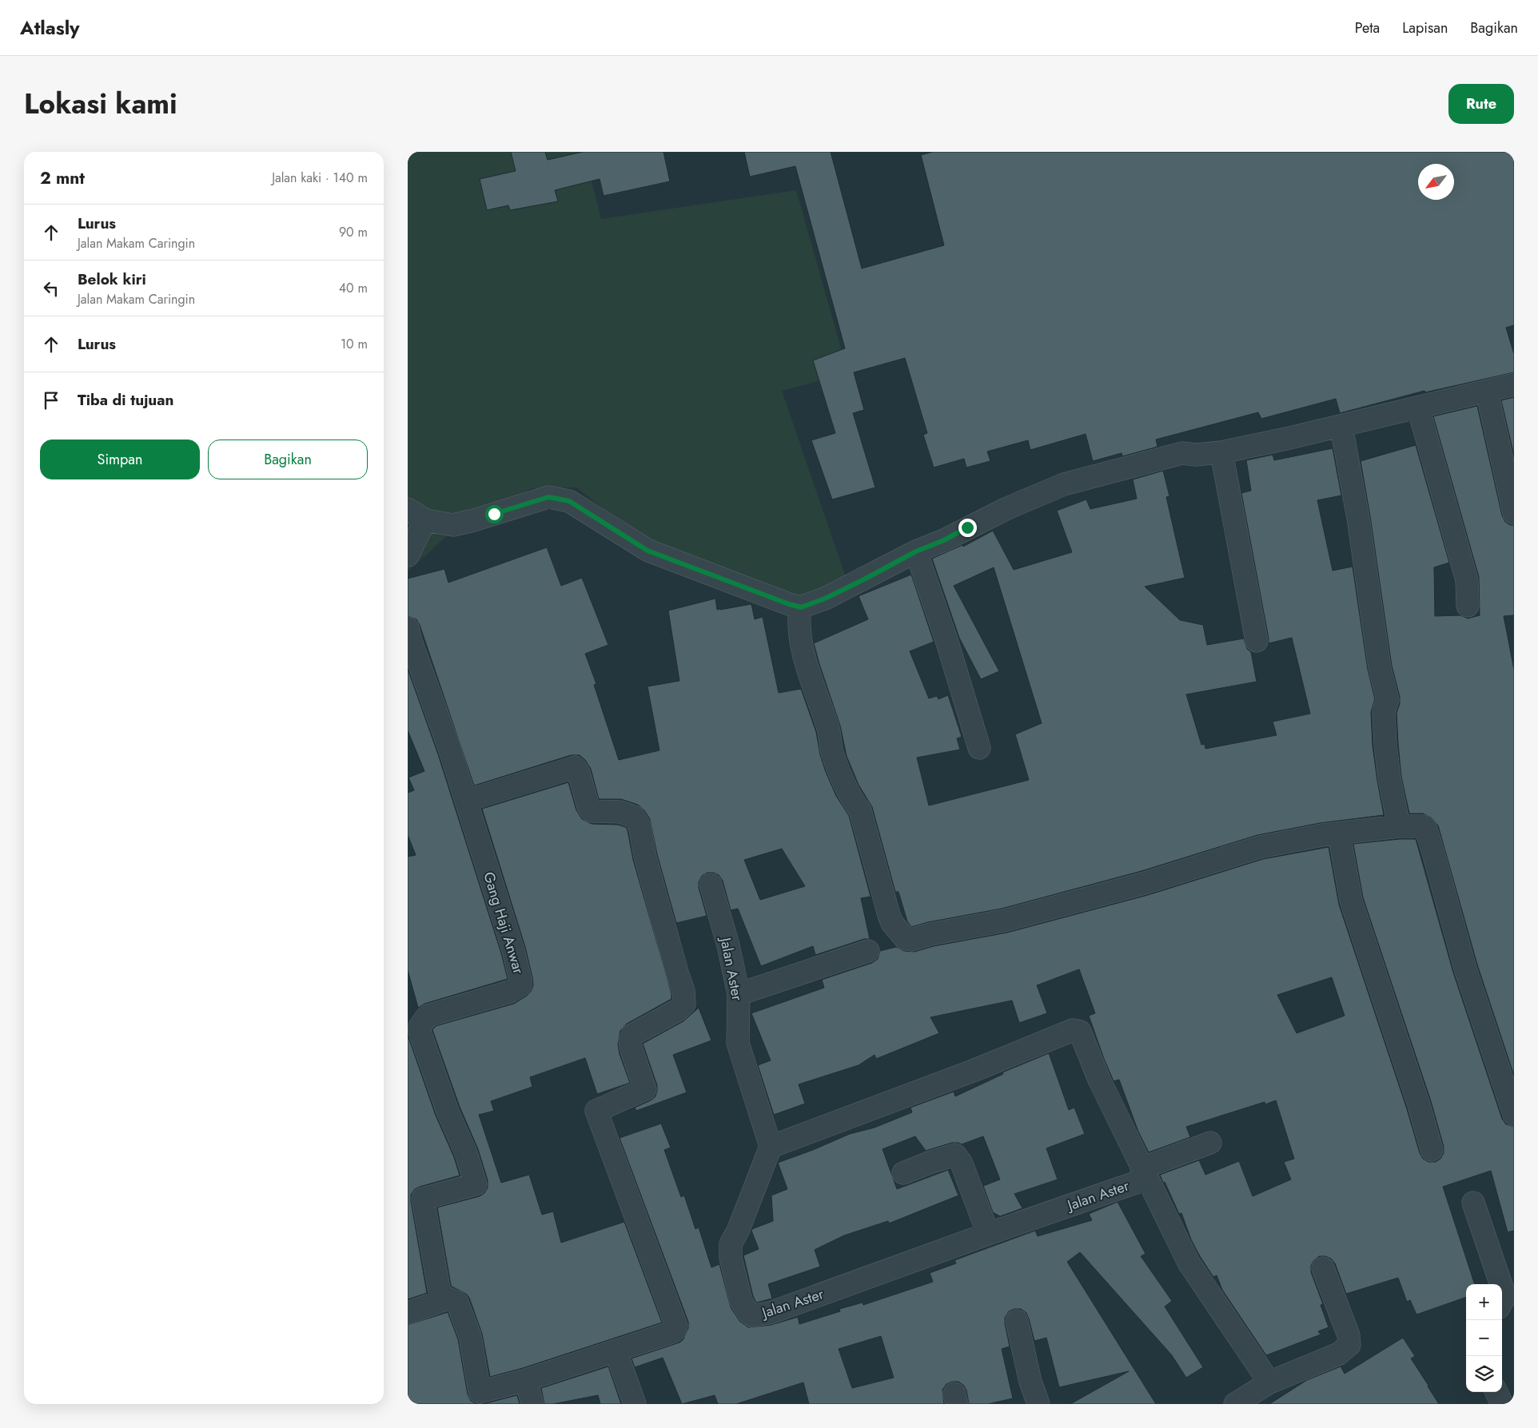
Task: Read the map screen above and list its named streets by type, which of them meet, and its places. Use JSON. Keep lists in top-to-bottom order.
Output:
{
  "streets": {
    "street": ["Gang Haji Anwar", "Jalan Aster"]
  },
  "north": "bottom left",
  "page": {
    "header": "Atlasly",
    "nav": ["Peta", "Lapisan", "Bagikan"],
    "title": "Lokasi kami",
    "buttons": [
      "Rute",
      ["Simpan", "Bagikan"]
    ],
    "heading": ["2 mnt", "Jalan kaki · 140 m"],
    "list": [
      ["Lurus", "Jalan Makam Caringin", "90 m"],
      ["Belok kiri", "Jalan Makam Caringin", "40 m"],
      ["Lurus", "10 m"],
      "Tiba di tujuan"
    ],
    "map_buttons": ["+", "−"]
  }
}
